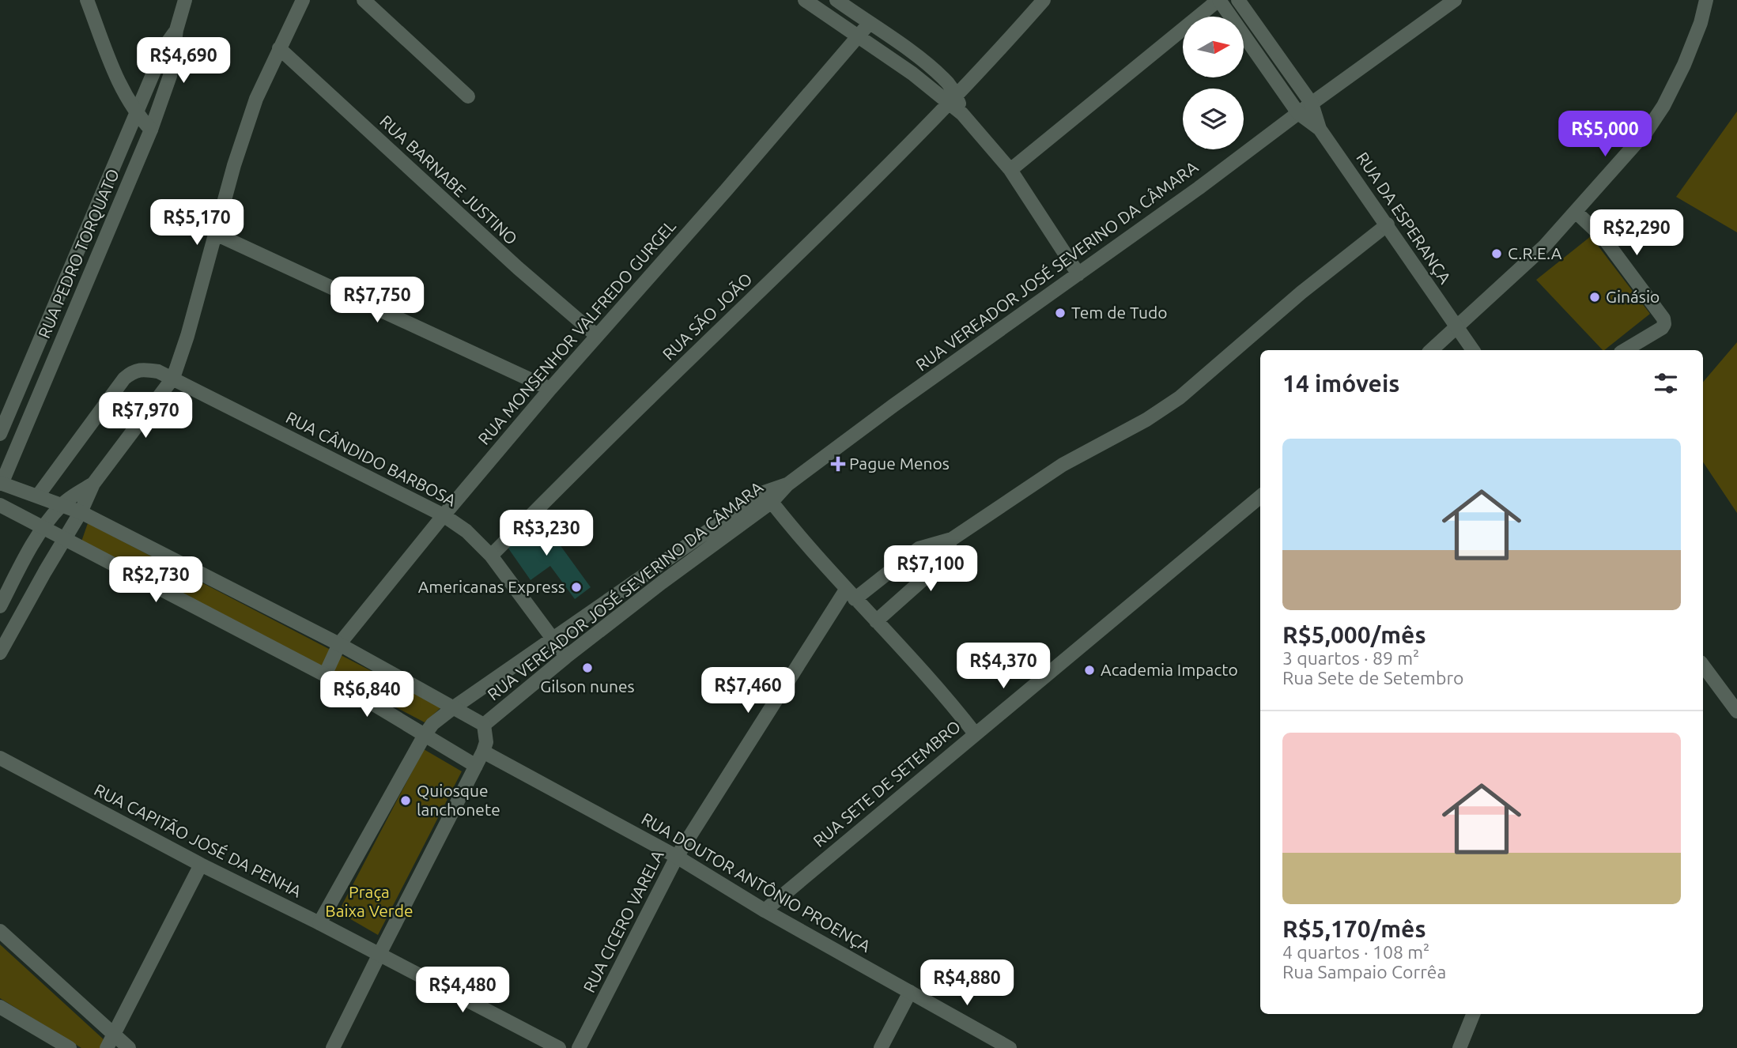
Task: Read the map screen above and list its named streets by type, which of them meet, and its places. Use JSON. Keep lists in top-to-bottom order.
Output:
{
  "streets": {
    "street": [
      "RUA BARNABE JUSTINO",
      "RUA DA ESPERANÇA",
      "RUA PEDRO TORQUATO",
      "RUA VEREADOR JOSÉ SEVERINO DA CÂMARA",
      "RUA SÃO JOÃO",
      "RUA MONSENHOR VALFREDO GURGEL",
      "RUA CÂNDIDO BARBOSA",
      "RUA SETE DE SETEMBRO",
      "RUA CAPITÃO JOSÉ DA PENHA",
      "RUA DOUTOR ANTÔNIO PROENÇA",
      "RUA CICERO VARELA"
    ]
  },
  "crossings": [
    ["RUA BARNABE JUSTINO", "RUA MONSENHOR VALFREDO GURGEL"],
    ["RUA DA ESPERANÇA", "RUA VEREADOR JOSÉ SEVERINO DA CÂMARA"],
    ["RUA VEREADOR JOSÉ SEVERINO DA CÂMARA", "RUA CÂNDIDO BARBOSA"],
    ["RUA SÃO JOÃO", "RUA CÂNDIDO BARBOSA"],
    ["RUA MONSENHOR VALFREDO GURGEL", "RUA CÂNDIDO BARBOSA"],
    ["RUA SETE DE SETEMBRO", "RUA DOUTOR ANTÔNIO PROENÇA"],
    ["RUA DOUTOR ANTÔNIO PROENÇA", "RUA CICERO VARELA"]
  ],
  "parks": ["Praça Baixa Verde"],
  "places": {
    "other": [
      "C.R.E.A",
      "Ginásio",
      "Tem de Tudo",
      "Americanas Express",
      "Gilson nunes",
      "Academia Impacto",
      "Quiosque lanchonete"
    ],
    "health": ["Pague Menos"]
  },
  "north": "right",
  "page": {
    "price": [
      "R$4,690",
      "R$5,000",
      "R$5,170",
      "R$2,290",
      "R$7,750",
      "R$7,970",
      "R$3,230",
      "R$7,100",
      "R$2,730",
      "R$4,370",
      "R$7,460",
      "R$6,840",
      "R$4,880",
      "R$4,480"
    ],
    "heading": "14 imóveis",
    "list": [
      {
        "name": "R$5,000/mês",
        "note": "3 quartos · 89 m² · Rua Sete de Setembro"
      },
      {
        "name": "R$5,170/mês",
        "note": "4 quartos · 108 m² · Rua Sampaio Corrêa"
      }
    ]
  }
}
